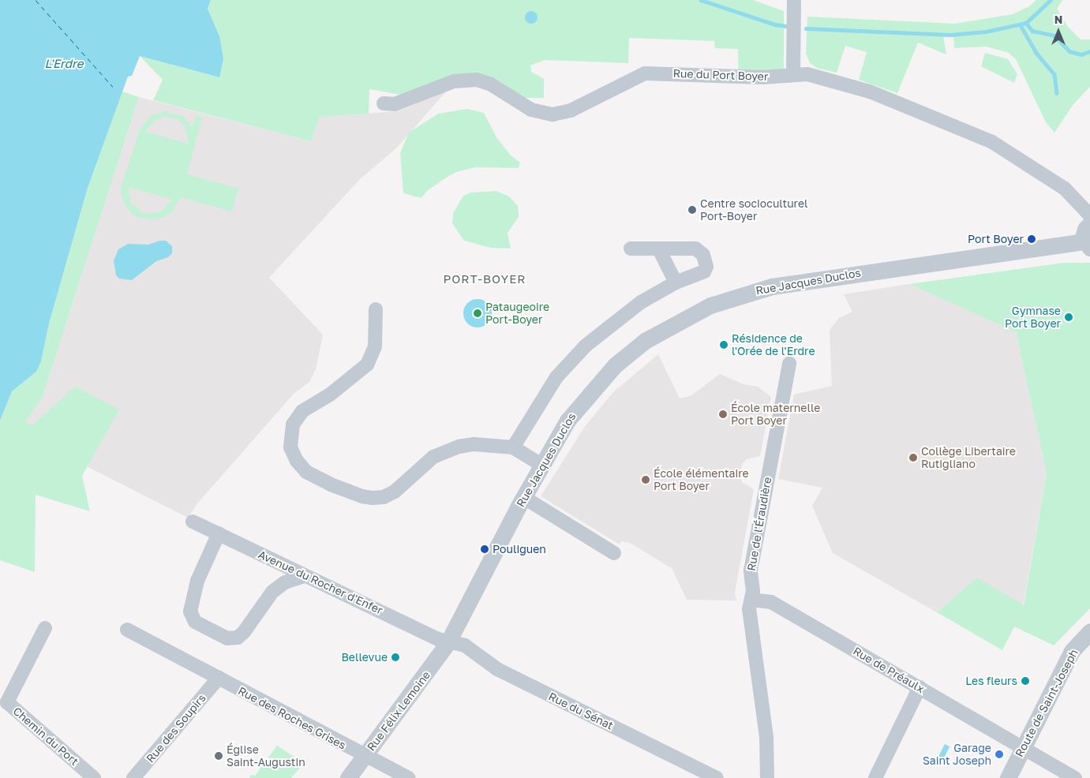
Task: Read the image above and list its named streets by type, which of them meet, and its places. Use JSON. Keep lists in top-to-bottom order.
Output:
{
  "streets": {
    "street": [
      "Rue du Port Boyer",
      "Rue Jacques Duclos",
      "Rue de l'Éraudière",
      "Avenue du Rocher d'Enfer",
      "Rue de Préaulx",
      "Route de Saint-Joseph",
      "Rue Félix Lemoine",
      "Rue du Sénat",
      "Rue des Roches Grises",
      "Rue des Soupirs",
      "Chemin du Port"
    ]
  },
  "crossings": [
    ["Rue Jacques Duclos", "Avenue du Rocher d'Enfer"],
    ["Rue Jacques Duclos", "Rue Félix Lemoine"],
    ["Rue Jacques Duclos", "Rue du Sénat"],
    ["Rue de l'Éraudière", "Rue de Préaulx"],
    ["Avenue du Rocher d'Enfer", "Rue Félix Lemoine"],
    ["Avenue du Rocher d'Enfer", "Rue du Sénat"],
    ["Rue de Préaulx", "Route de Saint-Joseph"],
    ["Rue Félix Lemoine", "Rue du Sénat"],
    ["Rue Félix Lemoine", "Rue des Roches Grises"],
    ["Rue des Roches Grises", "Rue des Soupirs"]
  ],
  "districts": ["PORT-BOYER"],
  "water": ["L'Erdre"],
  "places": [
    "Centre socioculturel Port-Boyer",
    "Port Boyer",
    "Pataugeoire Port-Boyer",
    "Gymnase Port Boyer",
    "Résidence de l'Orée de l'Erdre",
    "École maternelle Port Boyer",
    "Collège Libertaire Rutigliano",
    "École élémentaire Port Boyer",
    "Pouliguen",
    "Bellevue",
    "Les fleurs",
    "Garage Saint Joseph",
    "Église Saint-Augustin"
  ],
  "north": "top"
}
